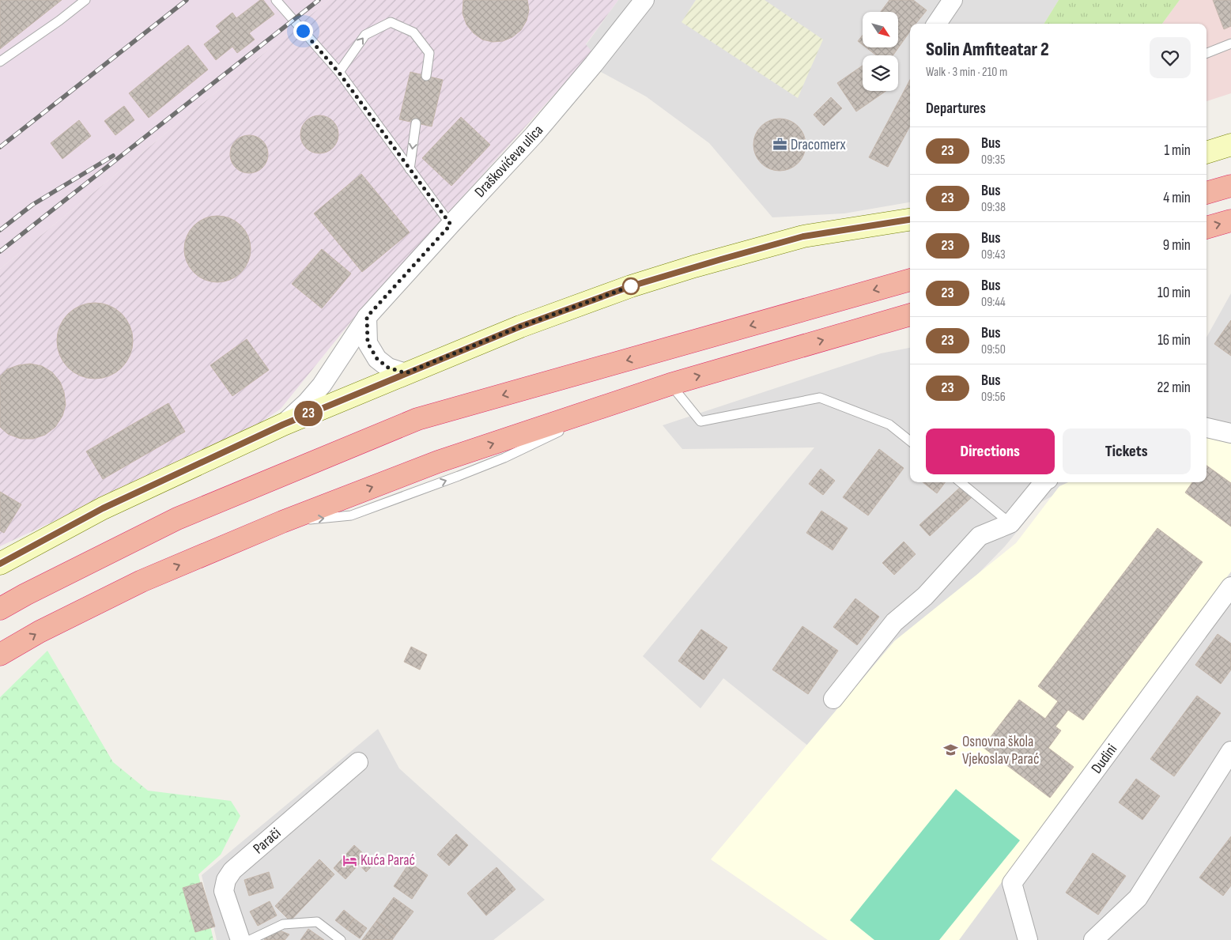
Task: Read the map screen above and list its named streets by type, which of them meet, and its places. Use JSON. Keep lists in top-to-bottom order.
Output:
{
  "streets": {
    "street": ["Draškovićeva ulica", "Dudini", "Parači"]
  },
  "places": {
    "office": ["Dracomerx"],
    "school or university": ["Osnovna škola Vjekoslav Parać"],
    "hotel": ["Kuća Parać"]
  },
  "lines": ["bus line 23"],
  "north": "bottom right",
  "page": {
    "on_map": "23",
    "heading": [
      ["Solin Amfiteatar 2", "Walk · 3 min · 210 m"],
      "Departures"
    ],
    "list": [
      {
        "mark": "23",
        "name": "Bus",
        "note": "09:35",
        "value": "1 min"
      },
      {
        "mark": "23",
        "name": "Bus",
        "note": "09:38",
        "value": "4 min"
      },
      {
        "mark": "23",
        "name": "Bus",
        "note": "09:43",
        "value": "9 min"
      },
      {
        "mark": "23",
        "name": "Bus",
        "note": "09:44",
        "value": "10 min"
      },
      {
        "mark": "23",
        "name": "Bus",
        "note": "09:50",
        "value": "16 min"
      },
      {
        "mark": "23",
        "name": "Bus",
        "note": "09:56",
        "value": "22 min"
      }
    ],
    "buttons": ["Directions", "Tickets"]
  }
}
